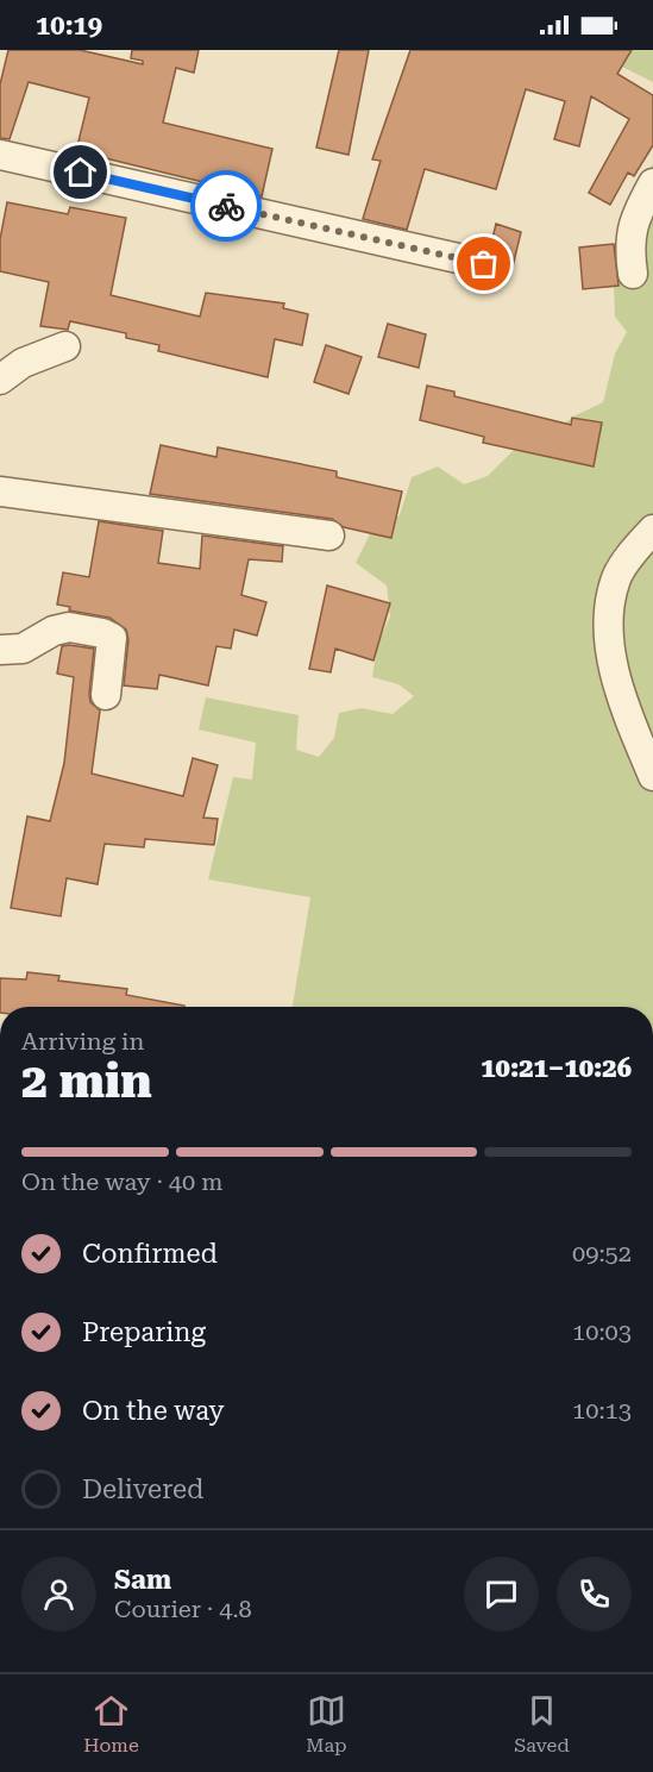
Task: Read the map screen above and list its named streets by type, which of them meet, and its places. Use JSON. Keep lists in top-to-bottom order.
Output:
{
  "page": {
    "status": "10:19",
    "heading": ["2 min", "Arriving in", "10:21–10:26"],
    "panel": ["Sam", "Courier · 4.8"],
    "bar": "On the way · 40 m",
    "list": [
      ["Confirmed", "09:52"],
      ["Preparing", "10:03"],
      ["On the way", "10:13"],
      "Delivered"
    ],
    "tabs": ["Home", "Map", "Saved"]
  }
}
